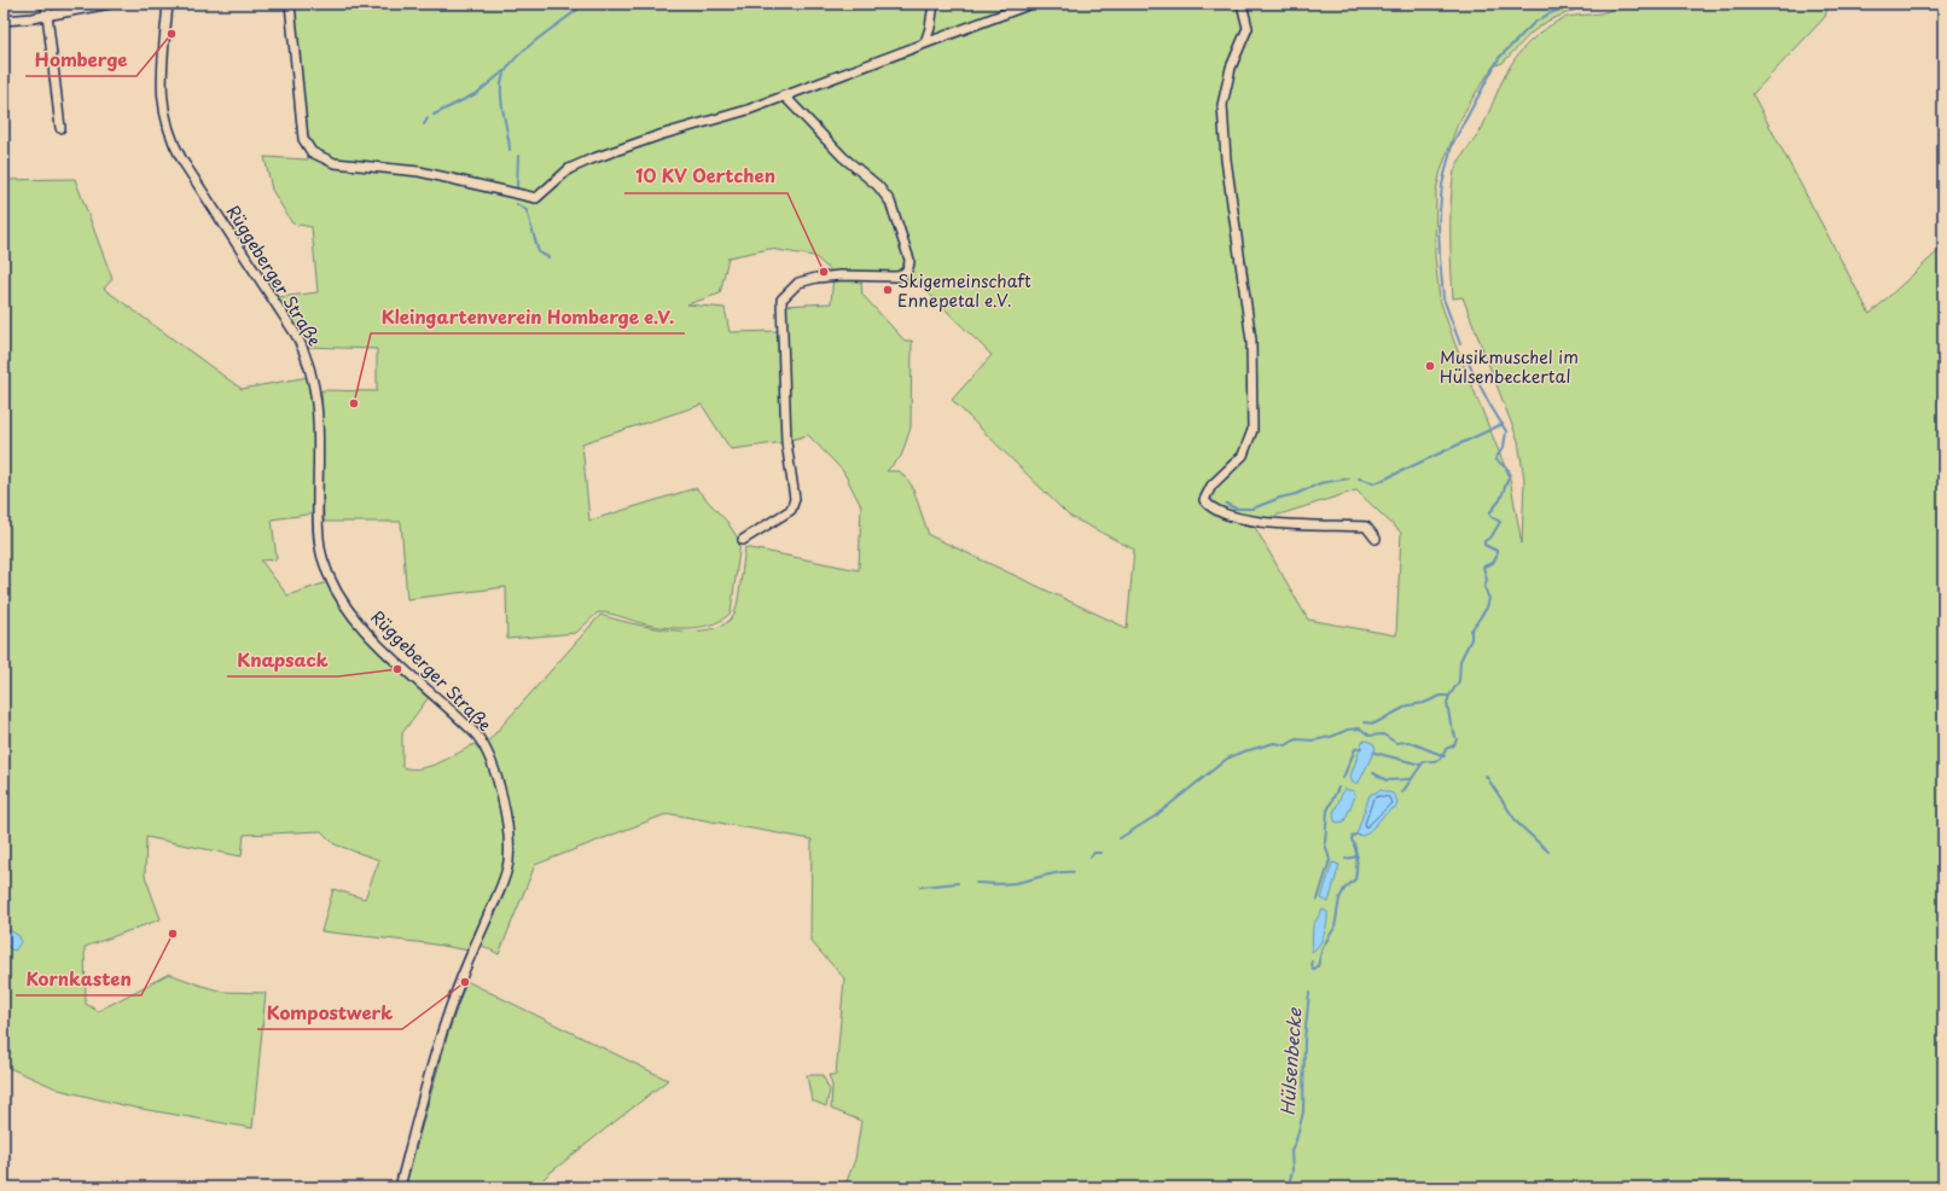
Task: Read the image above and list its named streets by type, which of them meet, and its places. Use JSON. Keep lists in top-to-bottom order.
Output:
{
  "streets": {
    "street": ["Rüggeberger Straße"]
  },
  "water": ["Hülsenbecke"],
  "places": [
    "Homberge",
    "10 KV Oertchen",
    "Skigemeinschaft Ennepetal e.V.",
    "Musikmuschel im Hülsenbeckertal",
    "Kleingartenverein Homberge e.V.",
    "Knapsack",
    "Kornkasten",
    "Kompostwerk"
  ]
}
